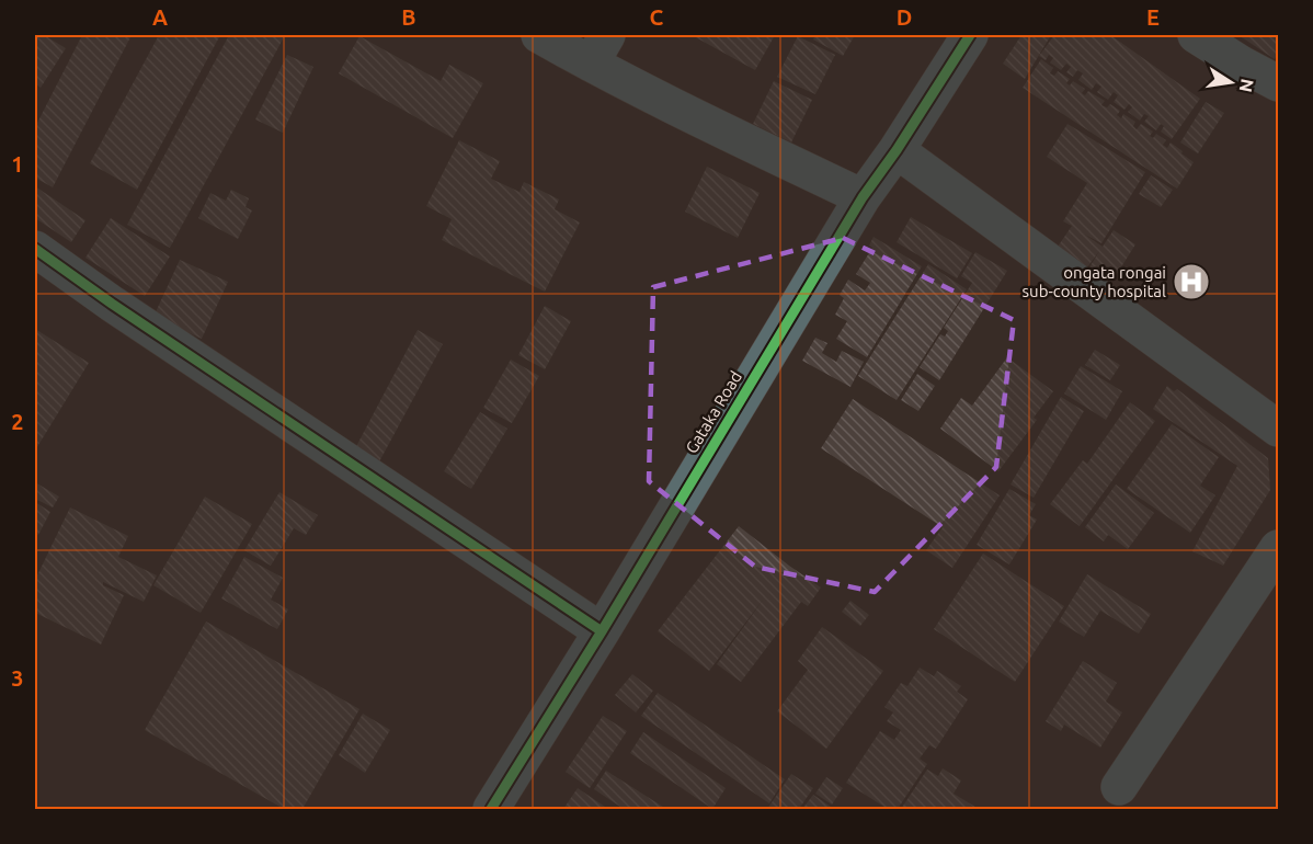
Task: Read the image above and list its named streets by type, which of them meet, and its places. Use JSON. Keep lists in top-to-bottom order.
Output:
{
  "streets": {
    "street": ["Gataka Road"]
  },
  "places": {
    "hospital": ["ongata rongai sub-county hospital"]
  },
  "north": "right",
  "grid": {
    "columns": [
      "A",
      "B",
      "C",
      "D",
      "E"
    ],
    "rows": ["1", "2", "3"]
  }
}
